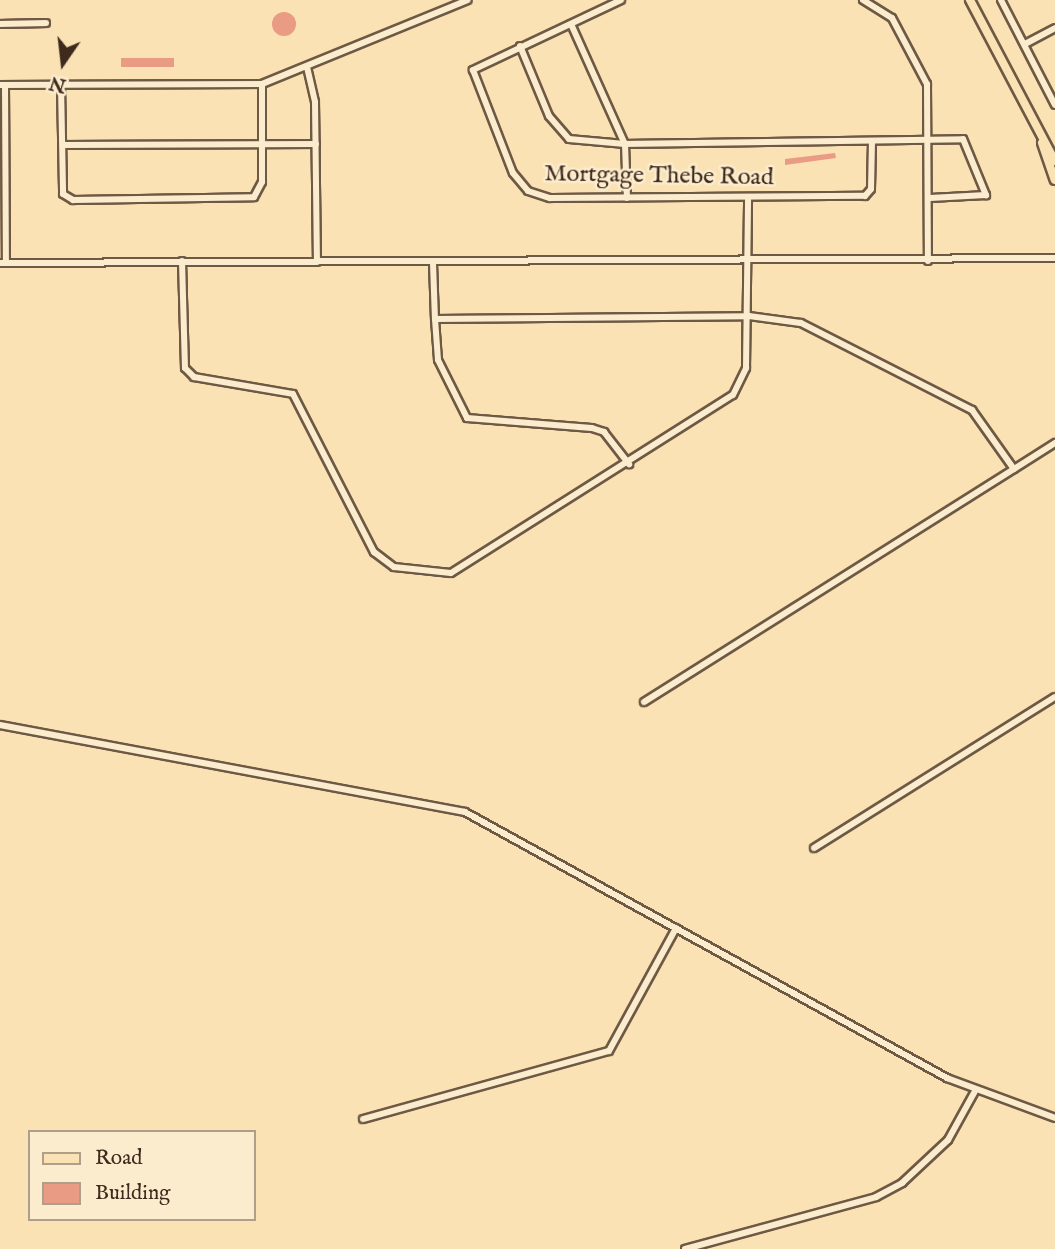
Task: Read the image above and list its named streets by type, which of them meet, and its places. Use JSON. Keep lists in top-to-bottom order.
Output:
{
  "streets": {
    "street": ["Mortgage Thebe Road"]
  },
  "legend": ["Road", "Building"],
  "north": "bottom"
}
